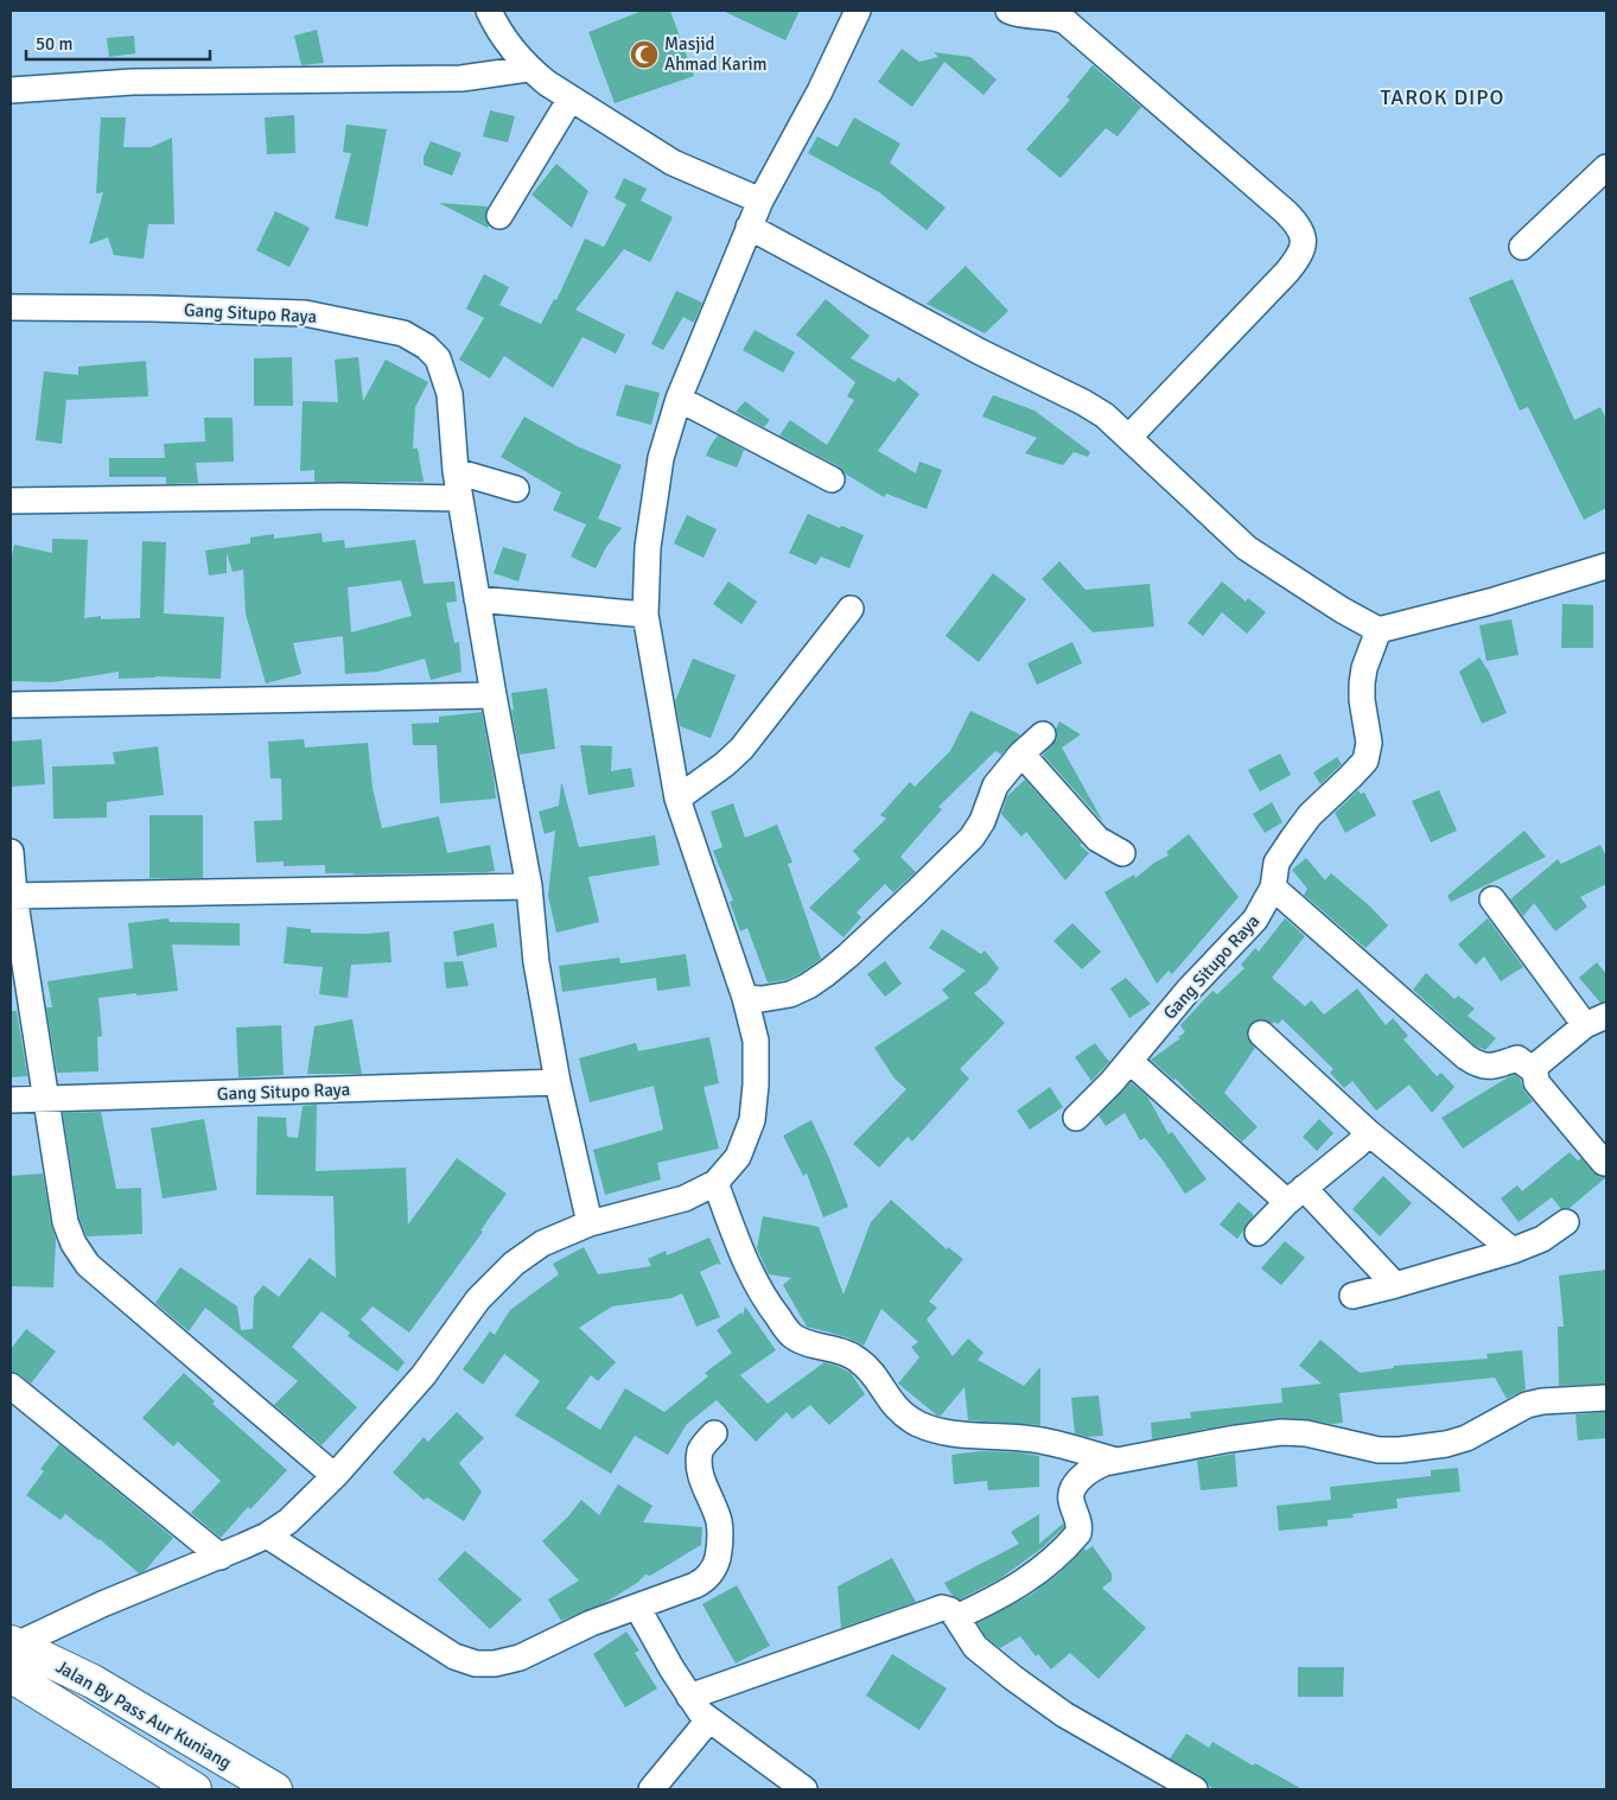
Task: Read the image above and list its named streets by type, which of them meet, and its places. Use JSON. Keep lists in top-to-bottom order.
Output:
{
  "streets": {
    "highway": ["Jalan By Pass Aur Kuniang"],
    "street": ["Gang Situpo Raya"]
  },
  "districts": ["TAROK DIPO"],
  "places": {
    "mosque": ["Masjid Ahmad Karim"]
  },
  "scale_bar": "50 m"
}
